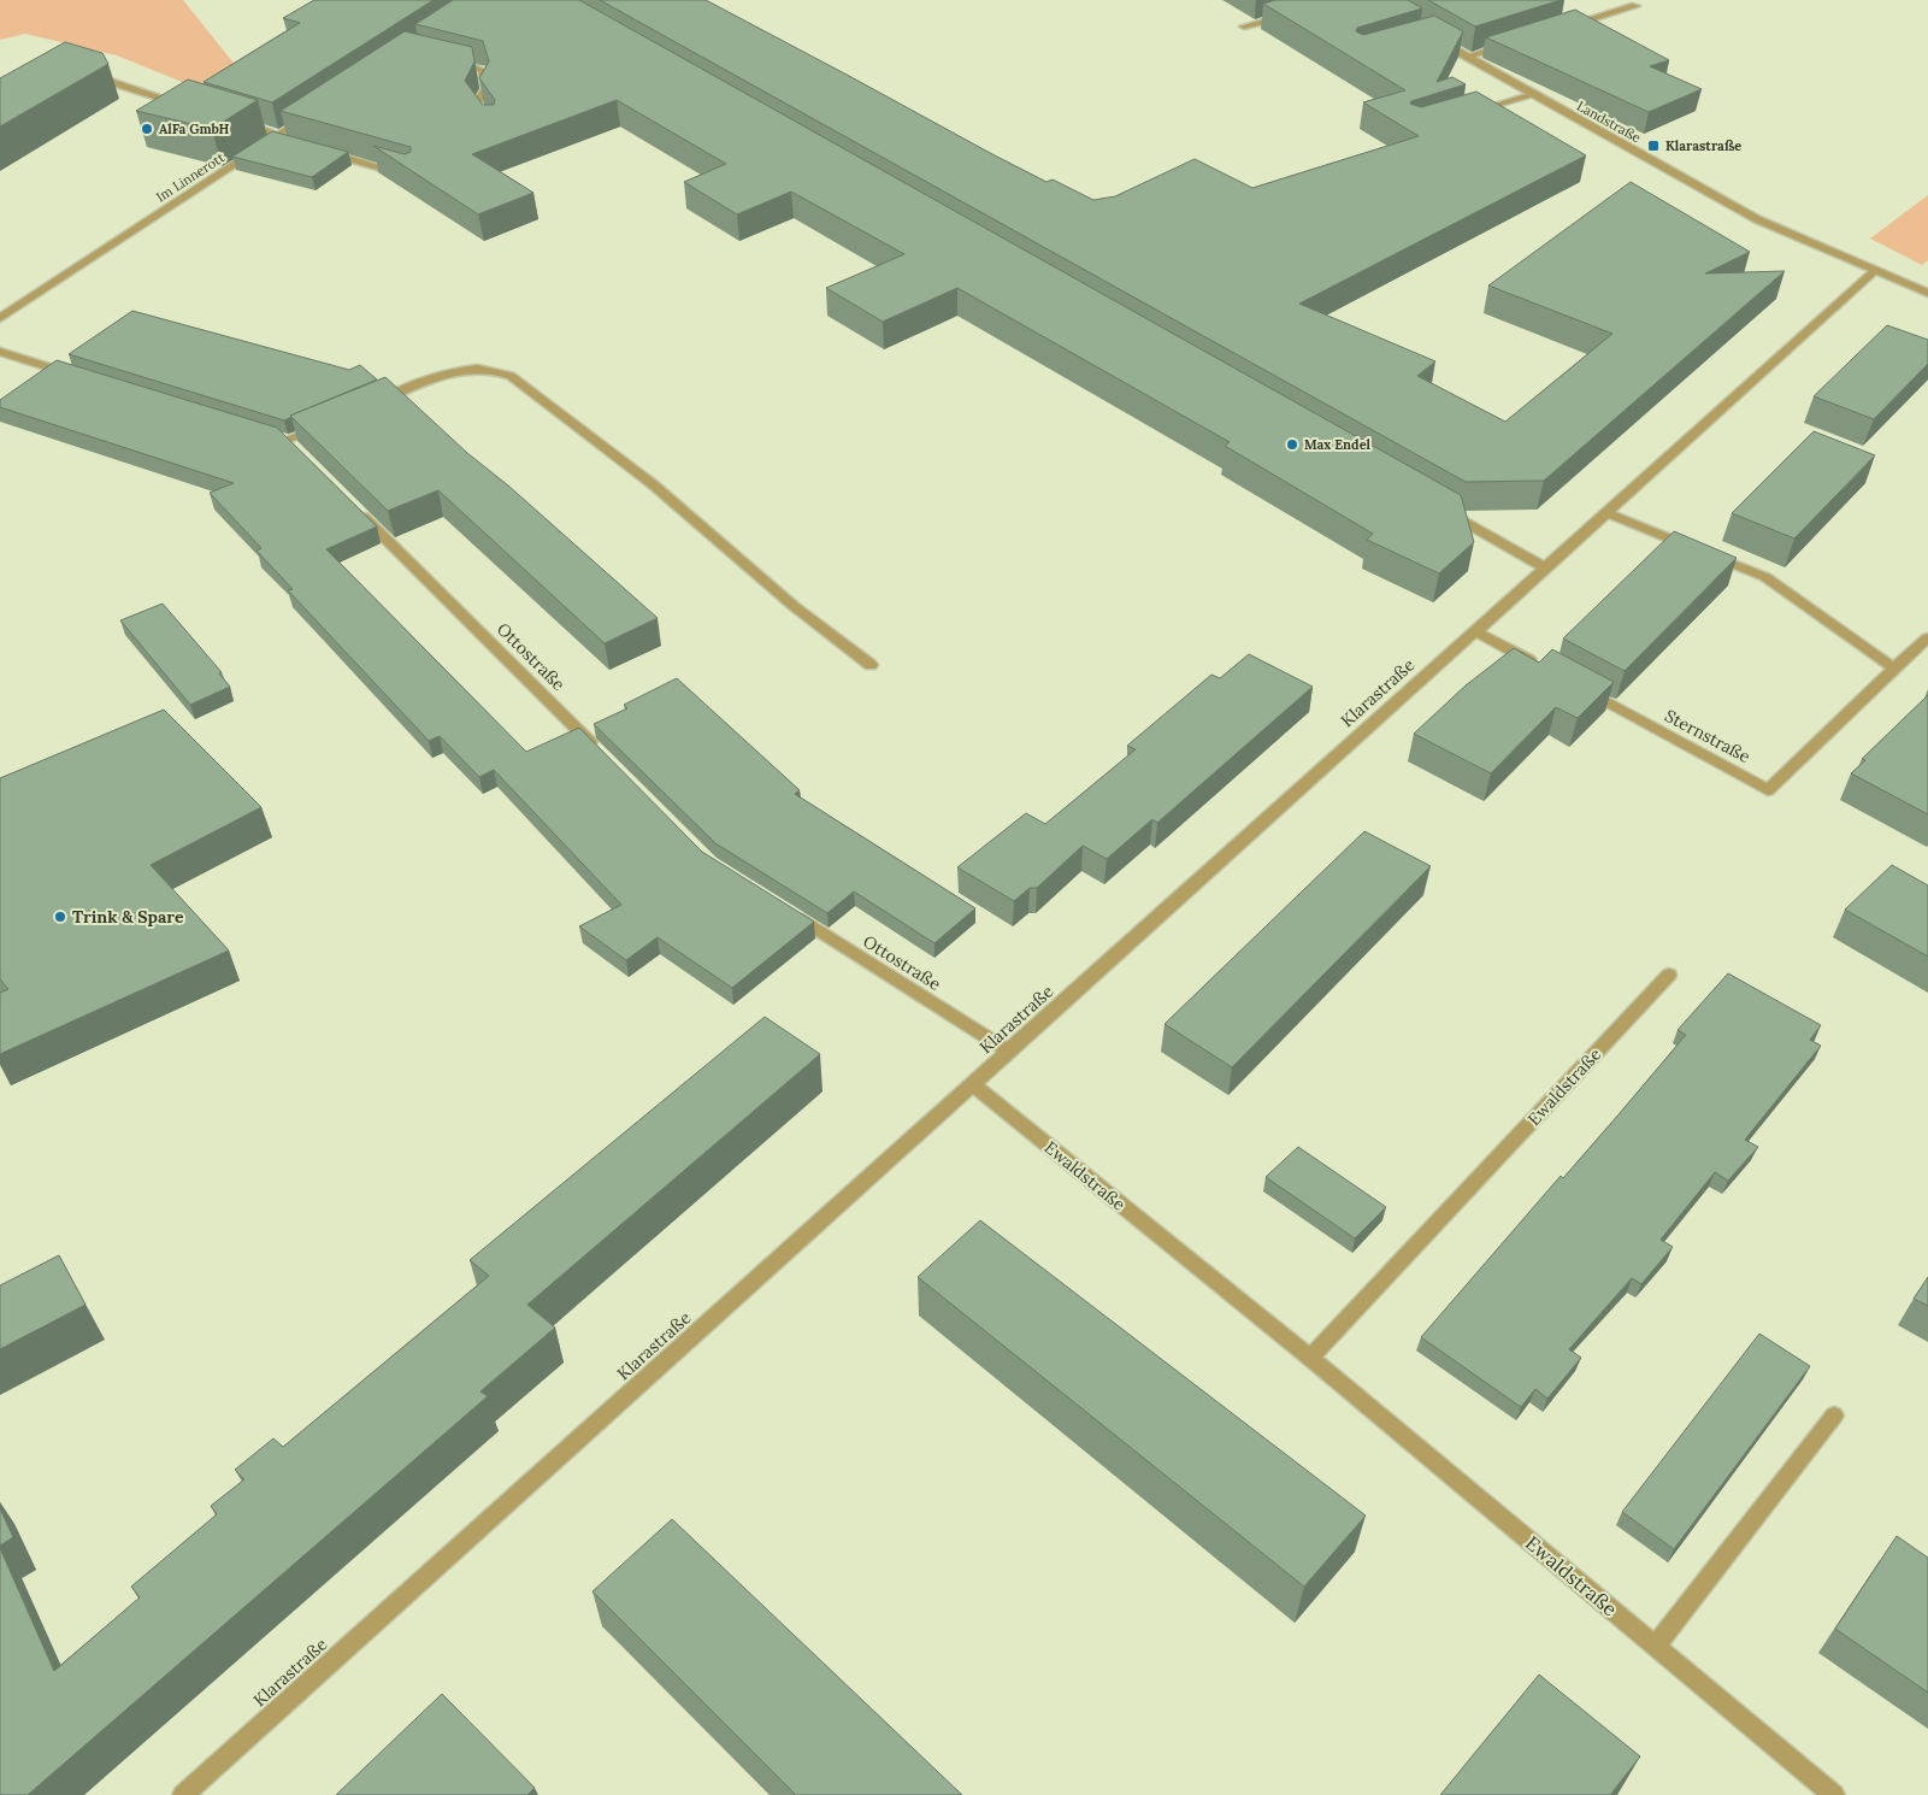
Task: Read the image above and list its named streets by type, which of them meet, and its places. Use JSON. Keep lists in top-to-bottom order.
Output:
{
  "streets": {
    "street": [
      "Landstraße",
      "Im Linnerott",
      "Ottostraße",
      "Klarastraße",
      "Sternstraße",
      "Ewaldstraße"
    ]
  },
  "crossings": [
    ["Landstraße", "Klarastraße"],
    ["Ottostraße", "Klarastraße"],
    ["Klarastraße", "Ewaldstraße"]
  ],
  "places": {
    "other": ["AlFa GmbH", "Max Endel", "Trink & Spare"],
    "transit": ["Klarastraße"]
  }
}
